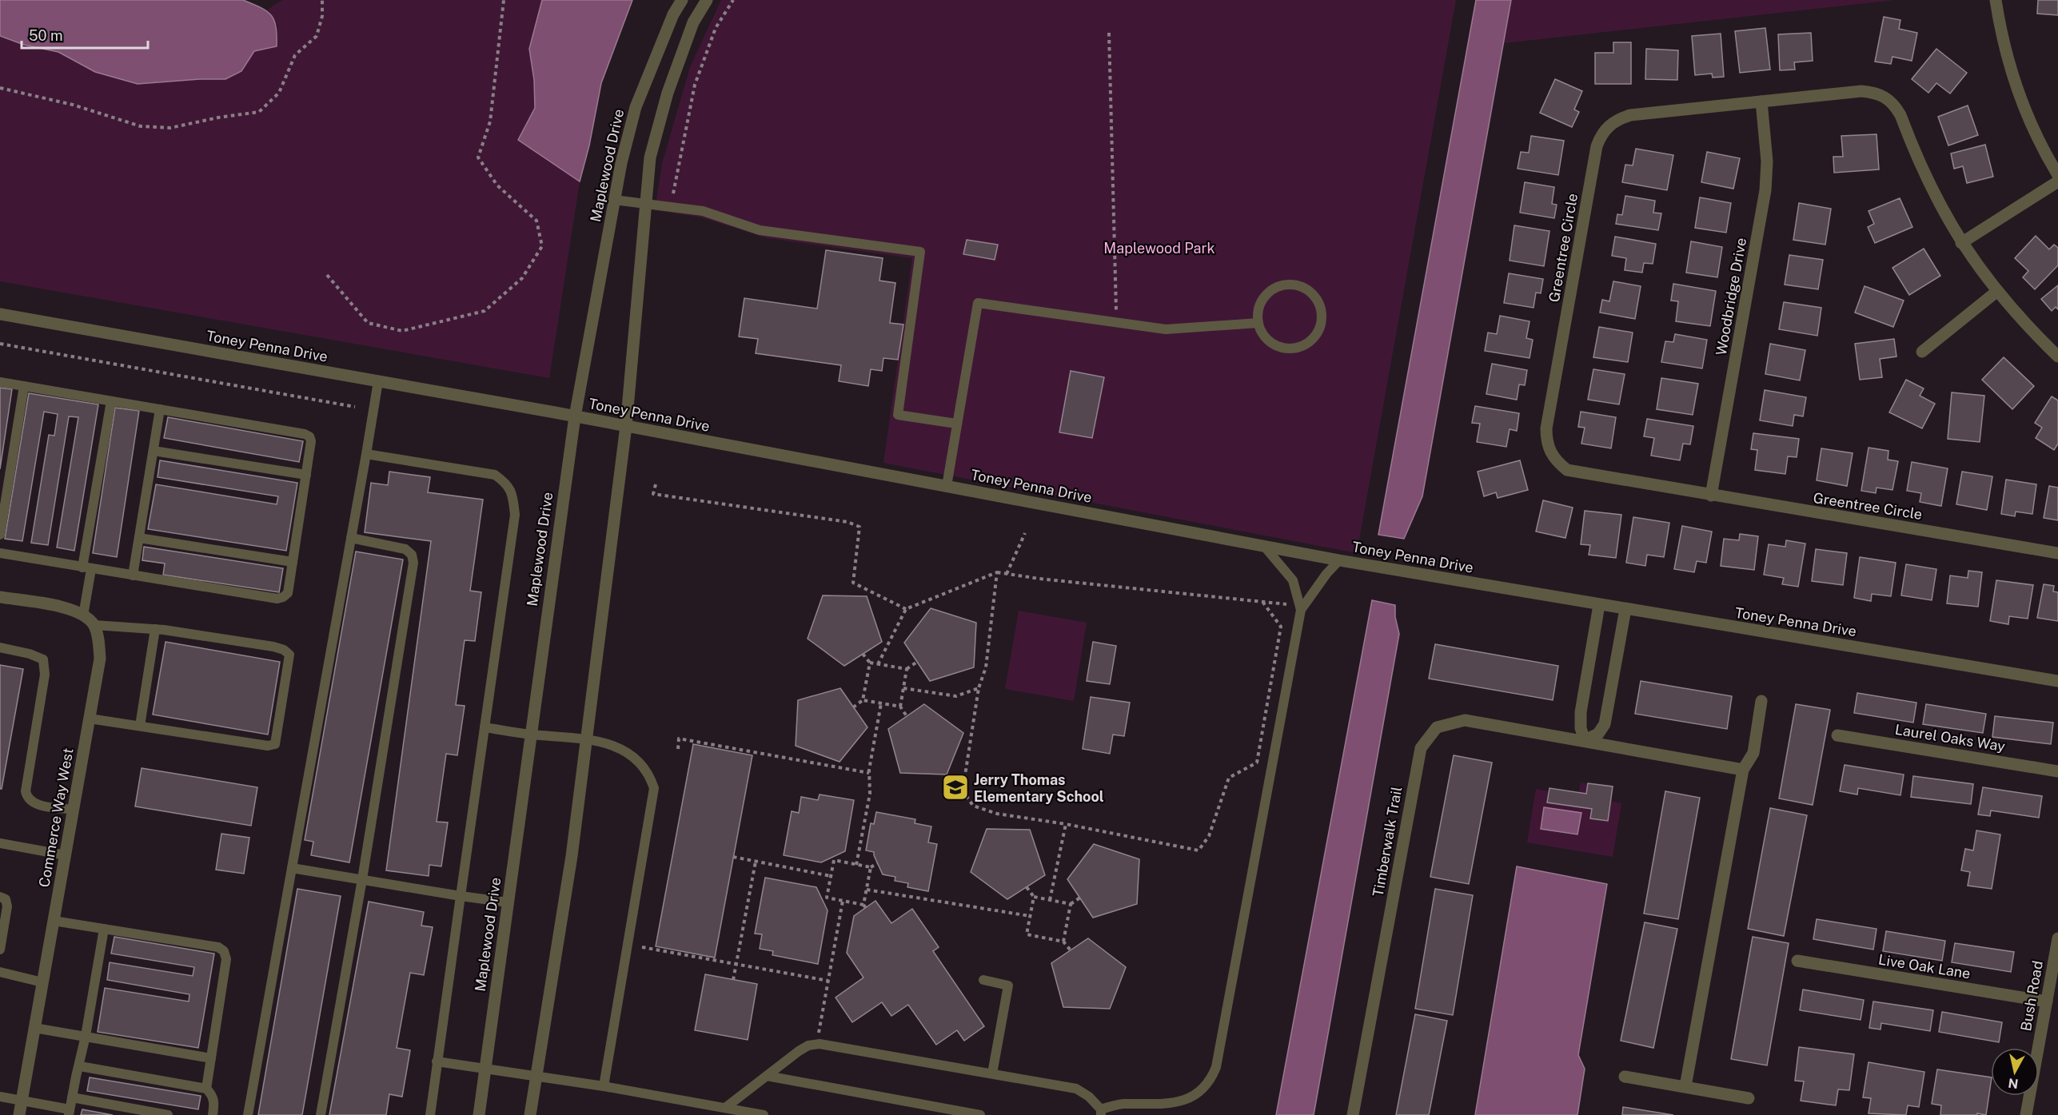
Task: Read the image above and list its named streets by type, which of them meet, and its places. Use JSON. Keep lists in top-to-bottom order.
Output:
{
  "streets": {
    "street": [
      "Maplewood Drive",
      "Greentree Circle",
      "Woodbridge Drive",
      "Toney Penna Drive",
      "Laurel Oaks Way",
      "Commerce Way West",
      "Timberwalk Trail",
      "Live Oak Lane",
      "Bush Road"
    ]
  },
  "crossings": [
    ["Maplewood Drive", "Toney Penna Drive"],
    ["Greentree Circle", "Woodbridge Drive"],
    ["Live Oak Lane", "Bush Road"]
  ],
  "parks": ["Maplewood Park"],
  "places": {
    "school or university": ["Jerry Thomas Elementary School"]
  },
  "scale_bar": "50 m",
  "north": "bottom"
}
